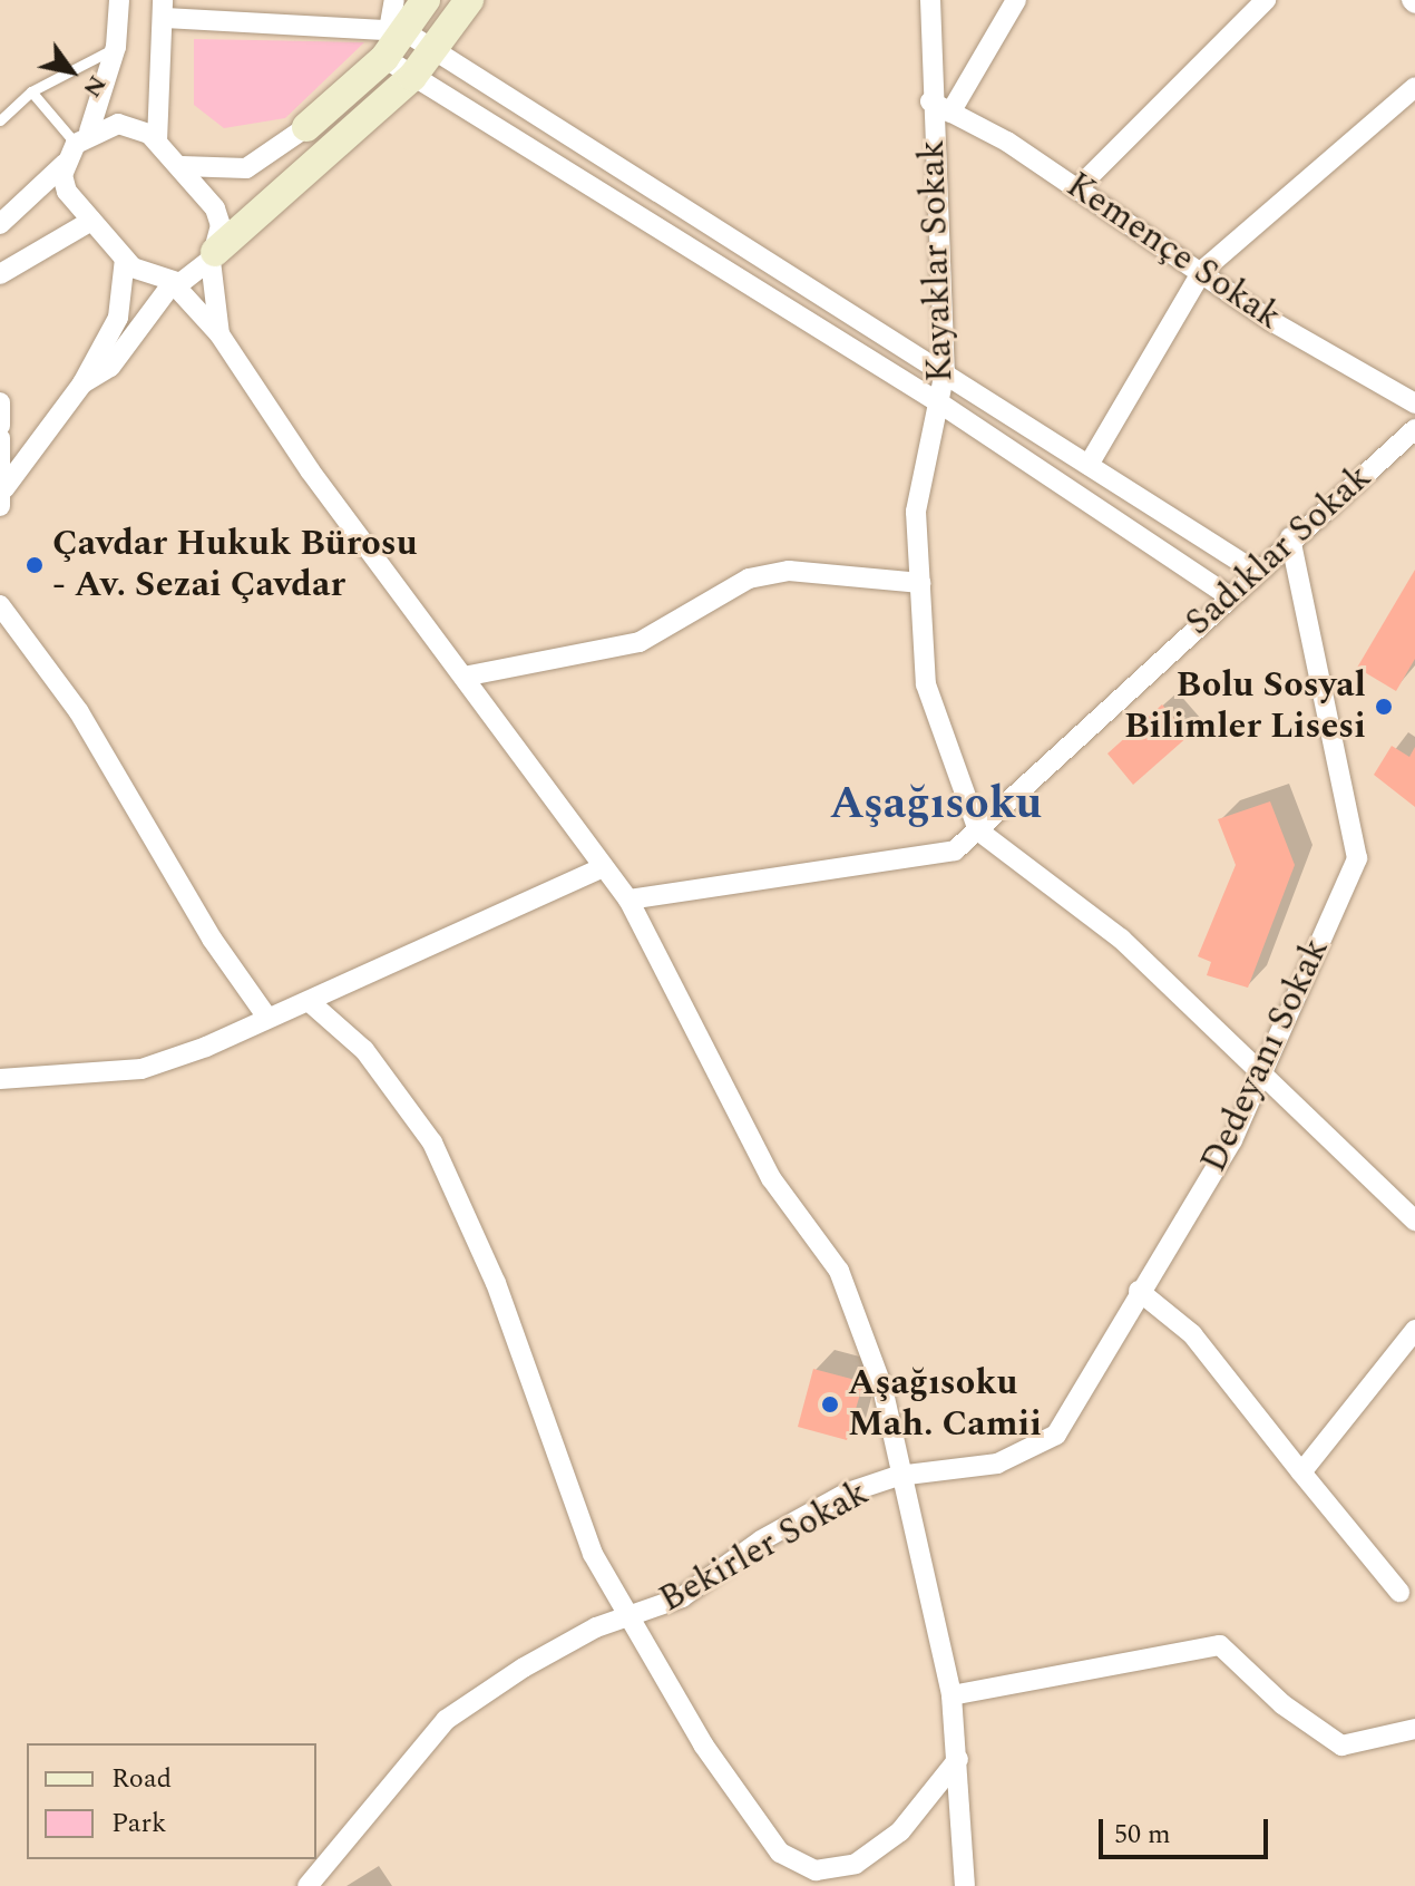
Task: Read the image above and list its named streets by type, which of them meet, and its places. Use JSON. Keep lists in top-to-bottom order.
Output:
{
  "streets": {
    "street": [
      "Kemençe Sokak",
      "Kayaklar Sokak",
      "Sadıklar Sokak",
      "Dedeyanı Sokak",
      "Bekirler Sokak"
    ]
  },
  "crossings": [
    ["Kemençe Sokak", "Kayaklar Sokak"],
    ["Kayaklar Sokak", "Sadıklar Sokak"],
    ["Sadıklar Sokak", "Dedeyanı Sokak"],
    ["Dedeyanı Sokak", "Bekirler Sokak"]
  ],
  "districts": ["Aşağısoku"],
  "places": ["Çavdar Hukuk Bürosu - Av. Sezai Çavdar", "Bolu Sosyal Bilimler Lisesi", "Aşağısoku Mah. Camii"],
  "legend": ["Road", "Park"],
  "scale_bar": "50 m",
  "north": "bottom right"
}
